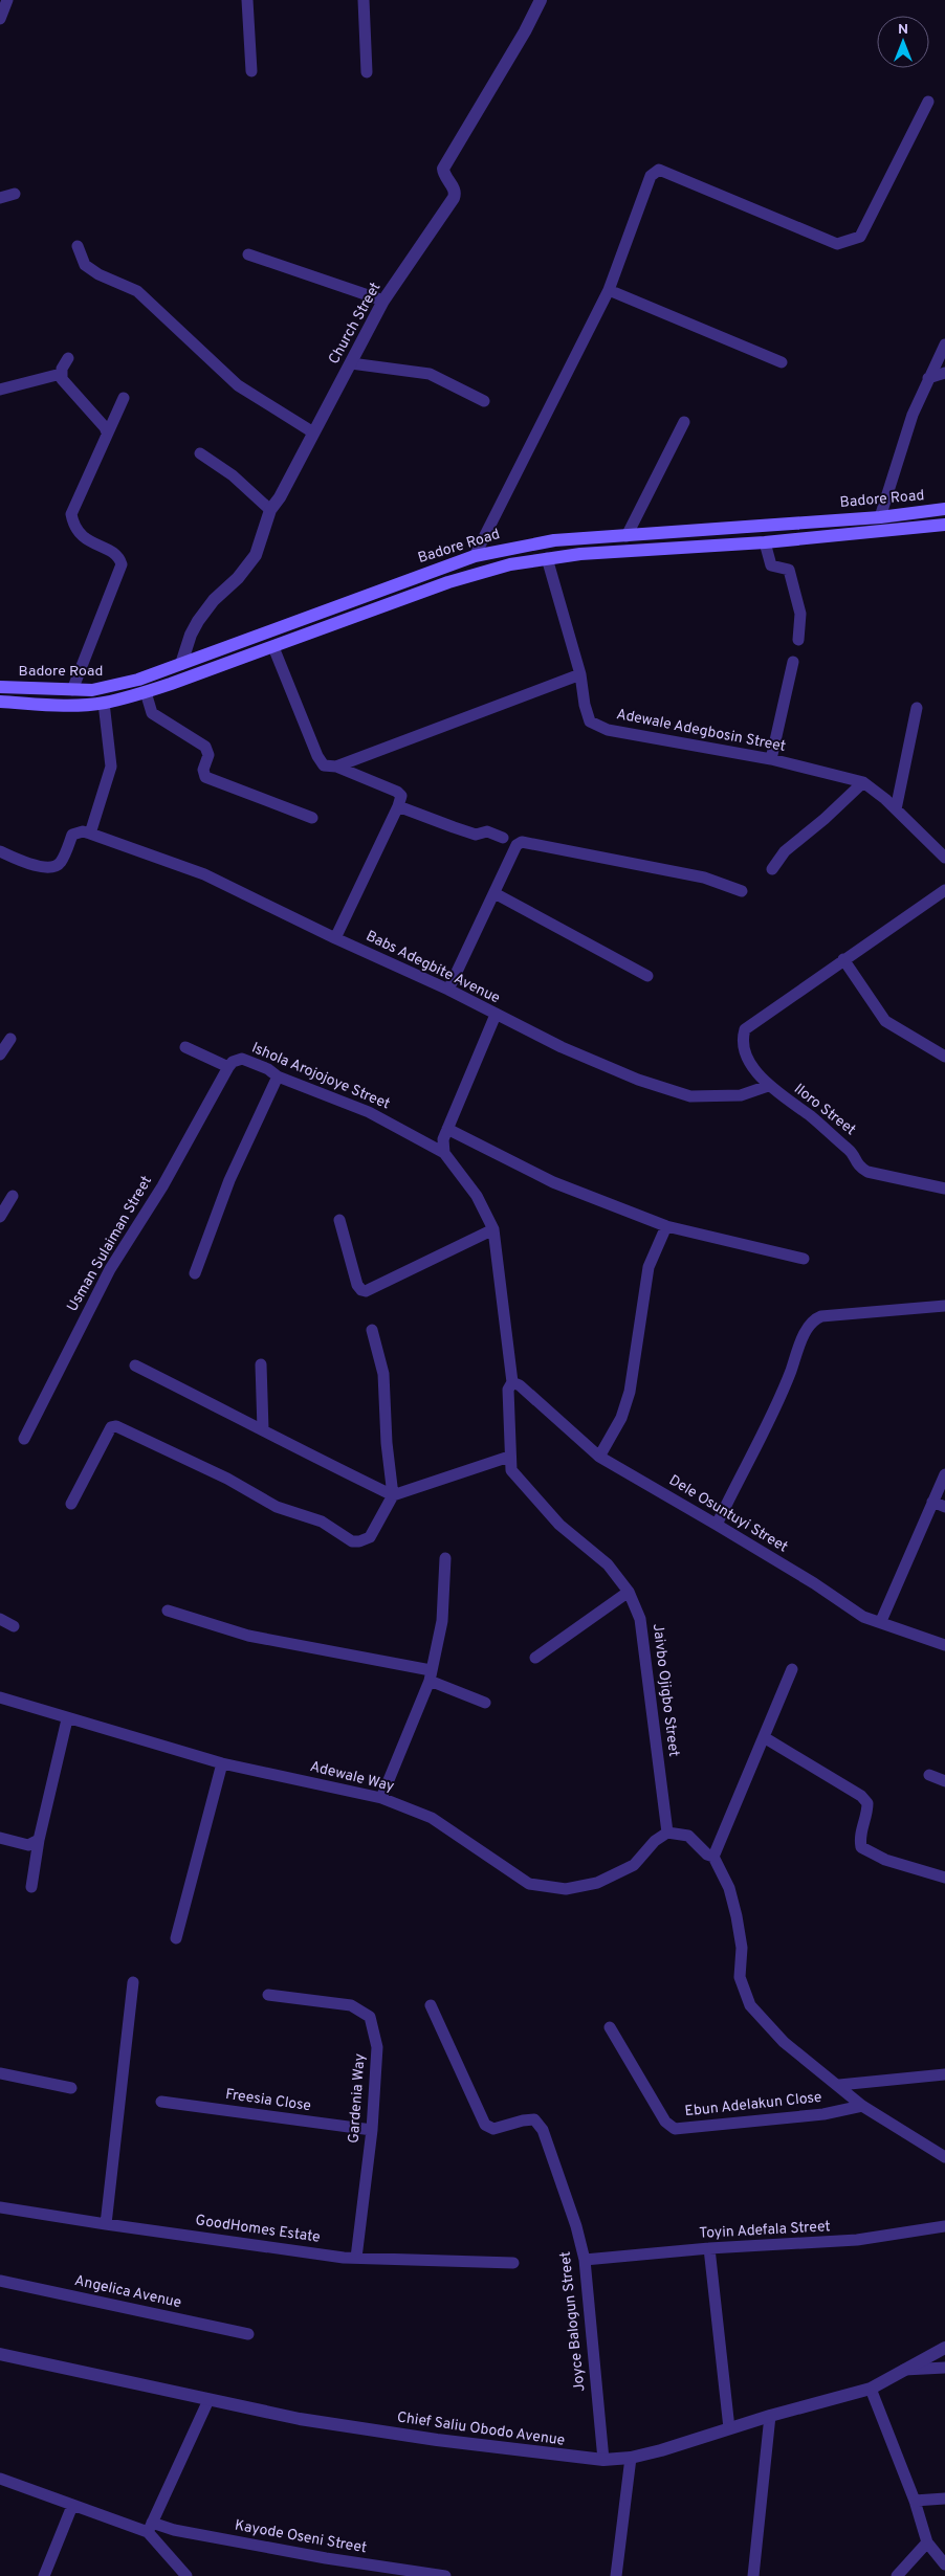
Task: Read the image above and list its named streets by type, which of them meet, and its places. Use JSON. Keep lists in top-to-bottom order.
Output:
{
  "streets": {
    "main road": ["Badore Road"],
    "street": [
      "Church Street",
      "Adewale Adegbosin Street",
      "Babs Adegbite Avenue",
      "Ishola Arojojoye Street",
      "Iloro Street",
      "Usman Sulaiman Street",
      "Dele Osuntuyi Street",
      "Jaivbo Ojigbo Street",
      "Adewale Way",
      "Gardenia Way",
      "Freesia Close",
      "Ebun Adelakun Close",
      "GoodHomes Estate",
      "Toyin Adefala Street",
      "Angelica Avenue",
      "Joyce Balogun Street",
      "Chief Saliu Obodo Avenue",
      "Kayode Oseni Street"
    ]
  },
  "crossings": [
    ["Church Street", "Badore Road"],
    ["Babs Adegbite Avenue", "Iloro Street"],
    ["Ishola Arojojoye Street", "Usman Sulaiman Street"],
    ["Ishola Arojojoye Street", "Jaivbo Ojigbo Street"],
    ["Dele Osuntuyi Street", "Jaivbo Ojigbo Street"],
    ["Jaivbo Ojigbo Street", "Adewale Way"],
    ["Gardenia Way", "Freesia Close"],
    ["Gardenia Way", "GoodHomes Estate"],
    ["Toyin Adefala Street", "Joyce Balogun Street"],
    ["Joyce Balogun Street", "Chief Saliu Obodo Avenue"]
  ],
  "north": "top"
}
